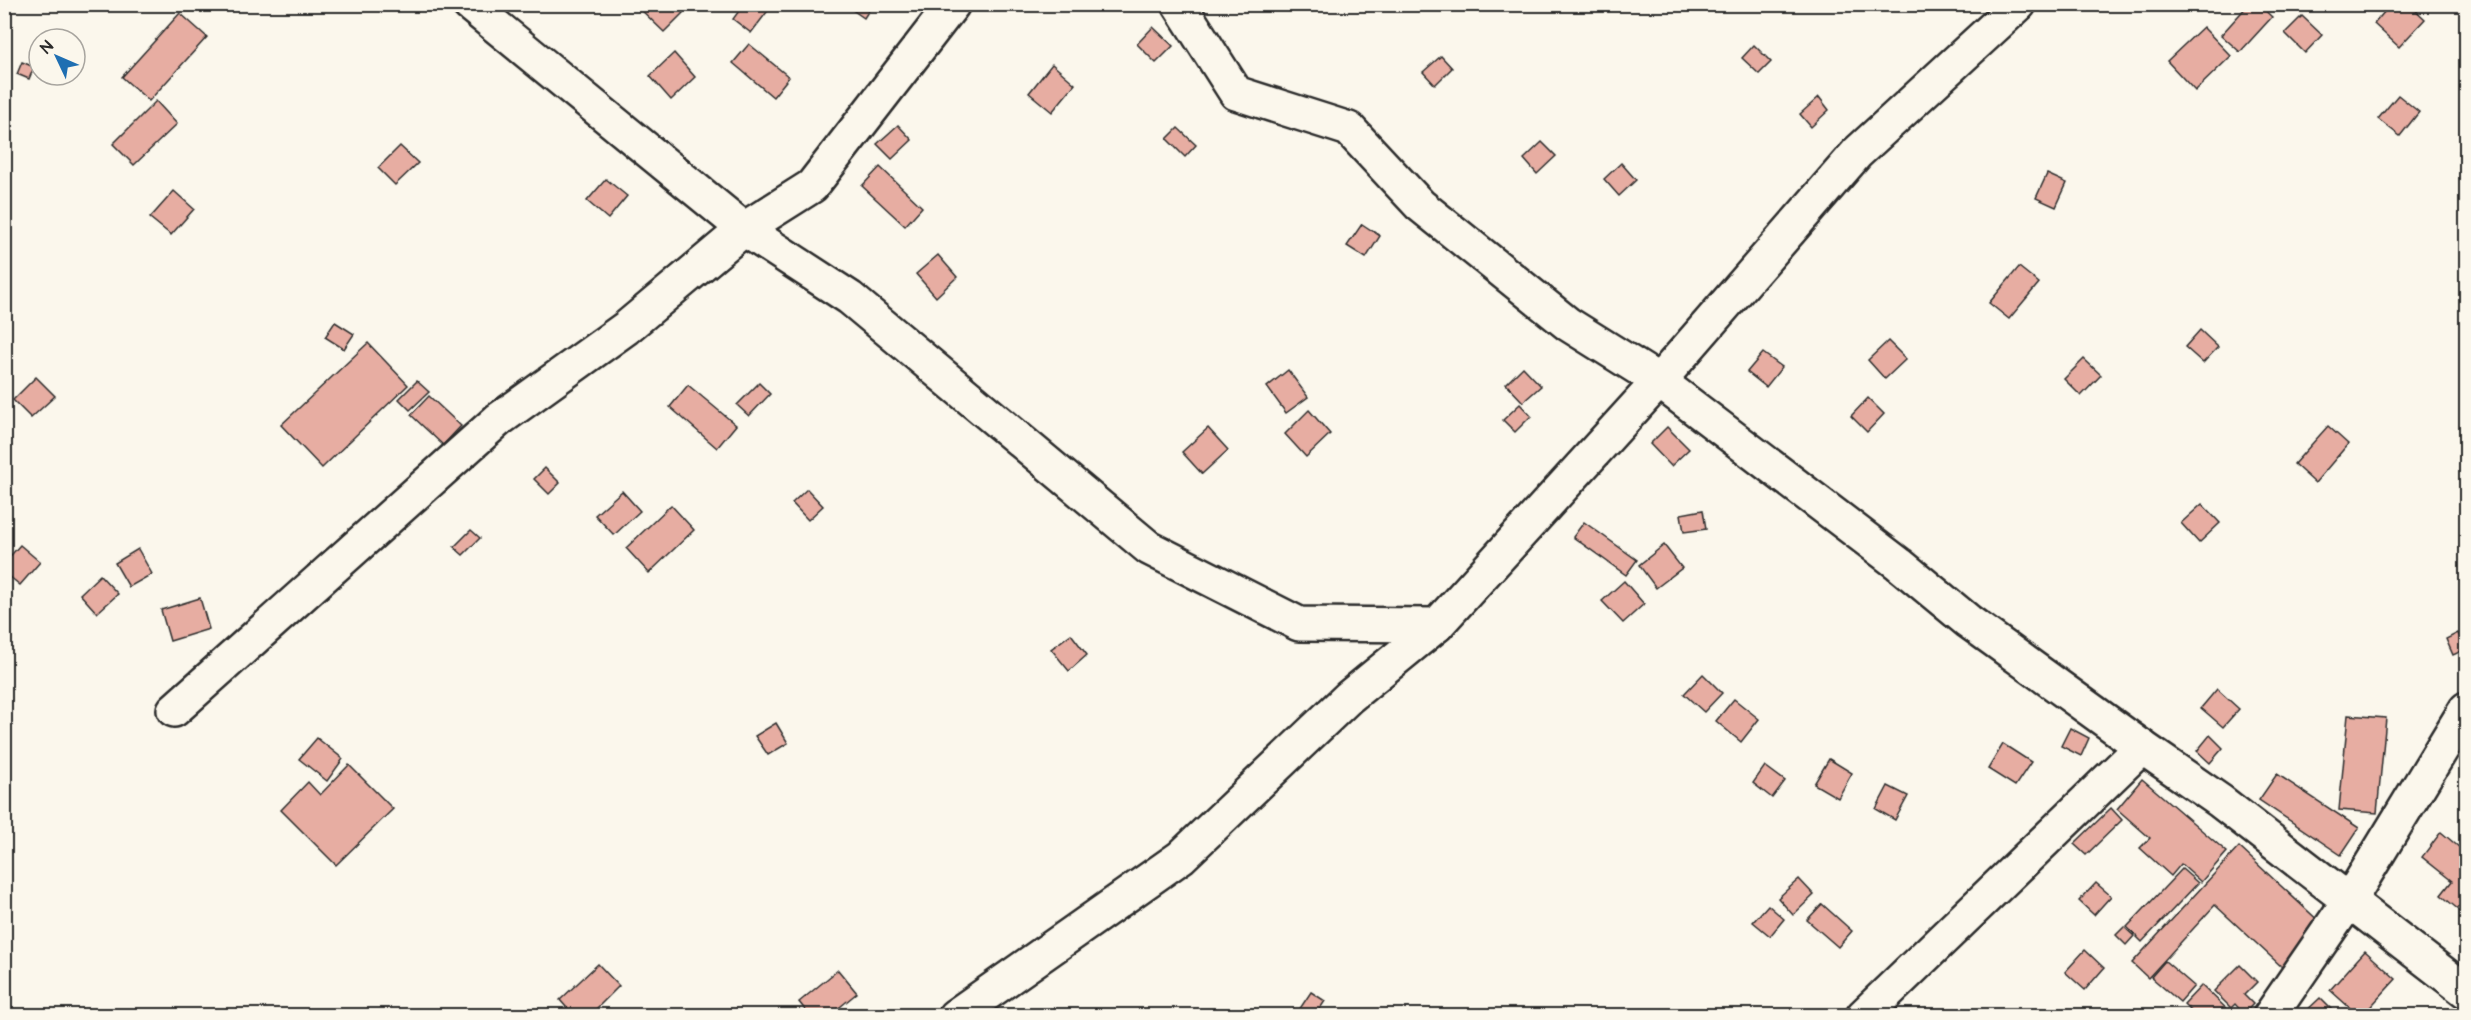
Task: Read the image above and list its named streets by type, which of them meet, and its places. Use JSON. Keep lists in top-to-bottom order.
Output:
{
  "north": "top left"
}
